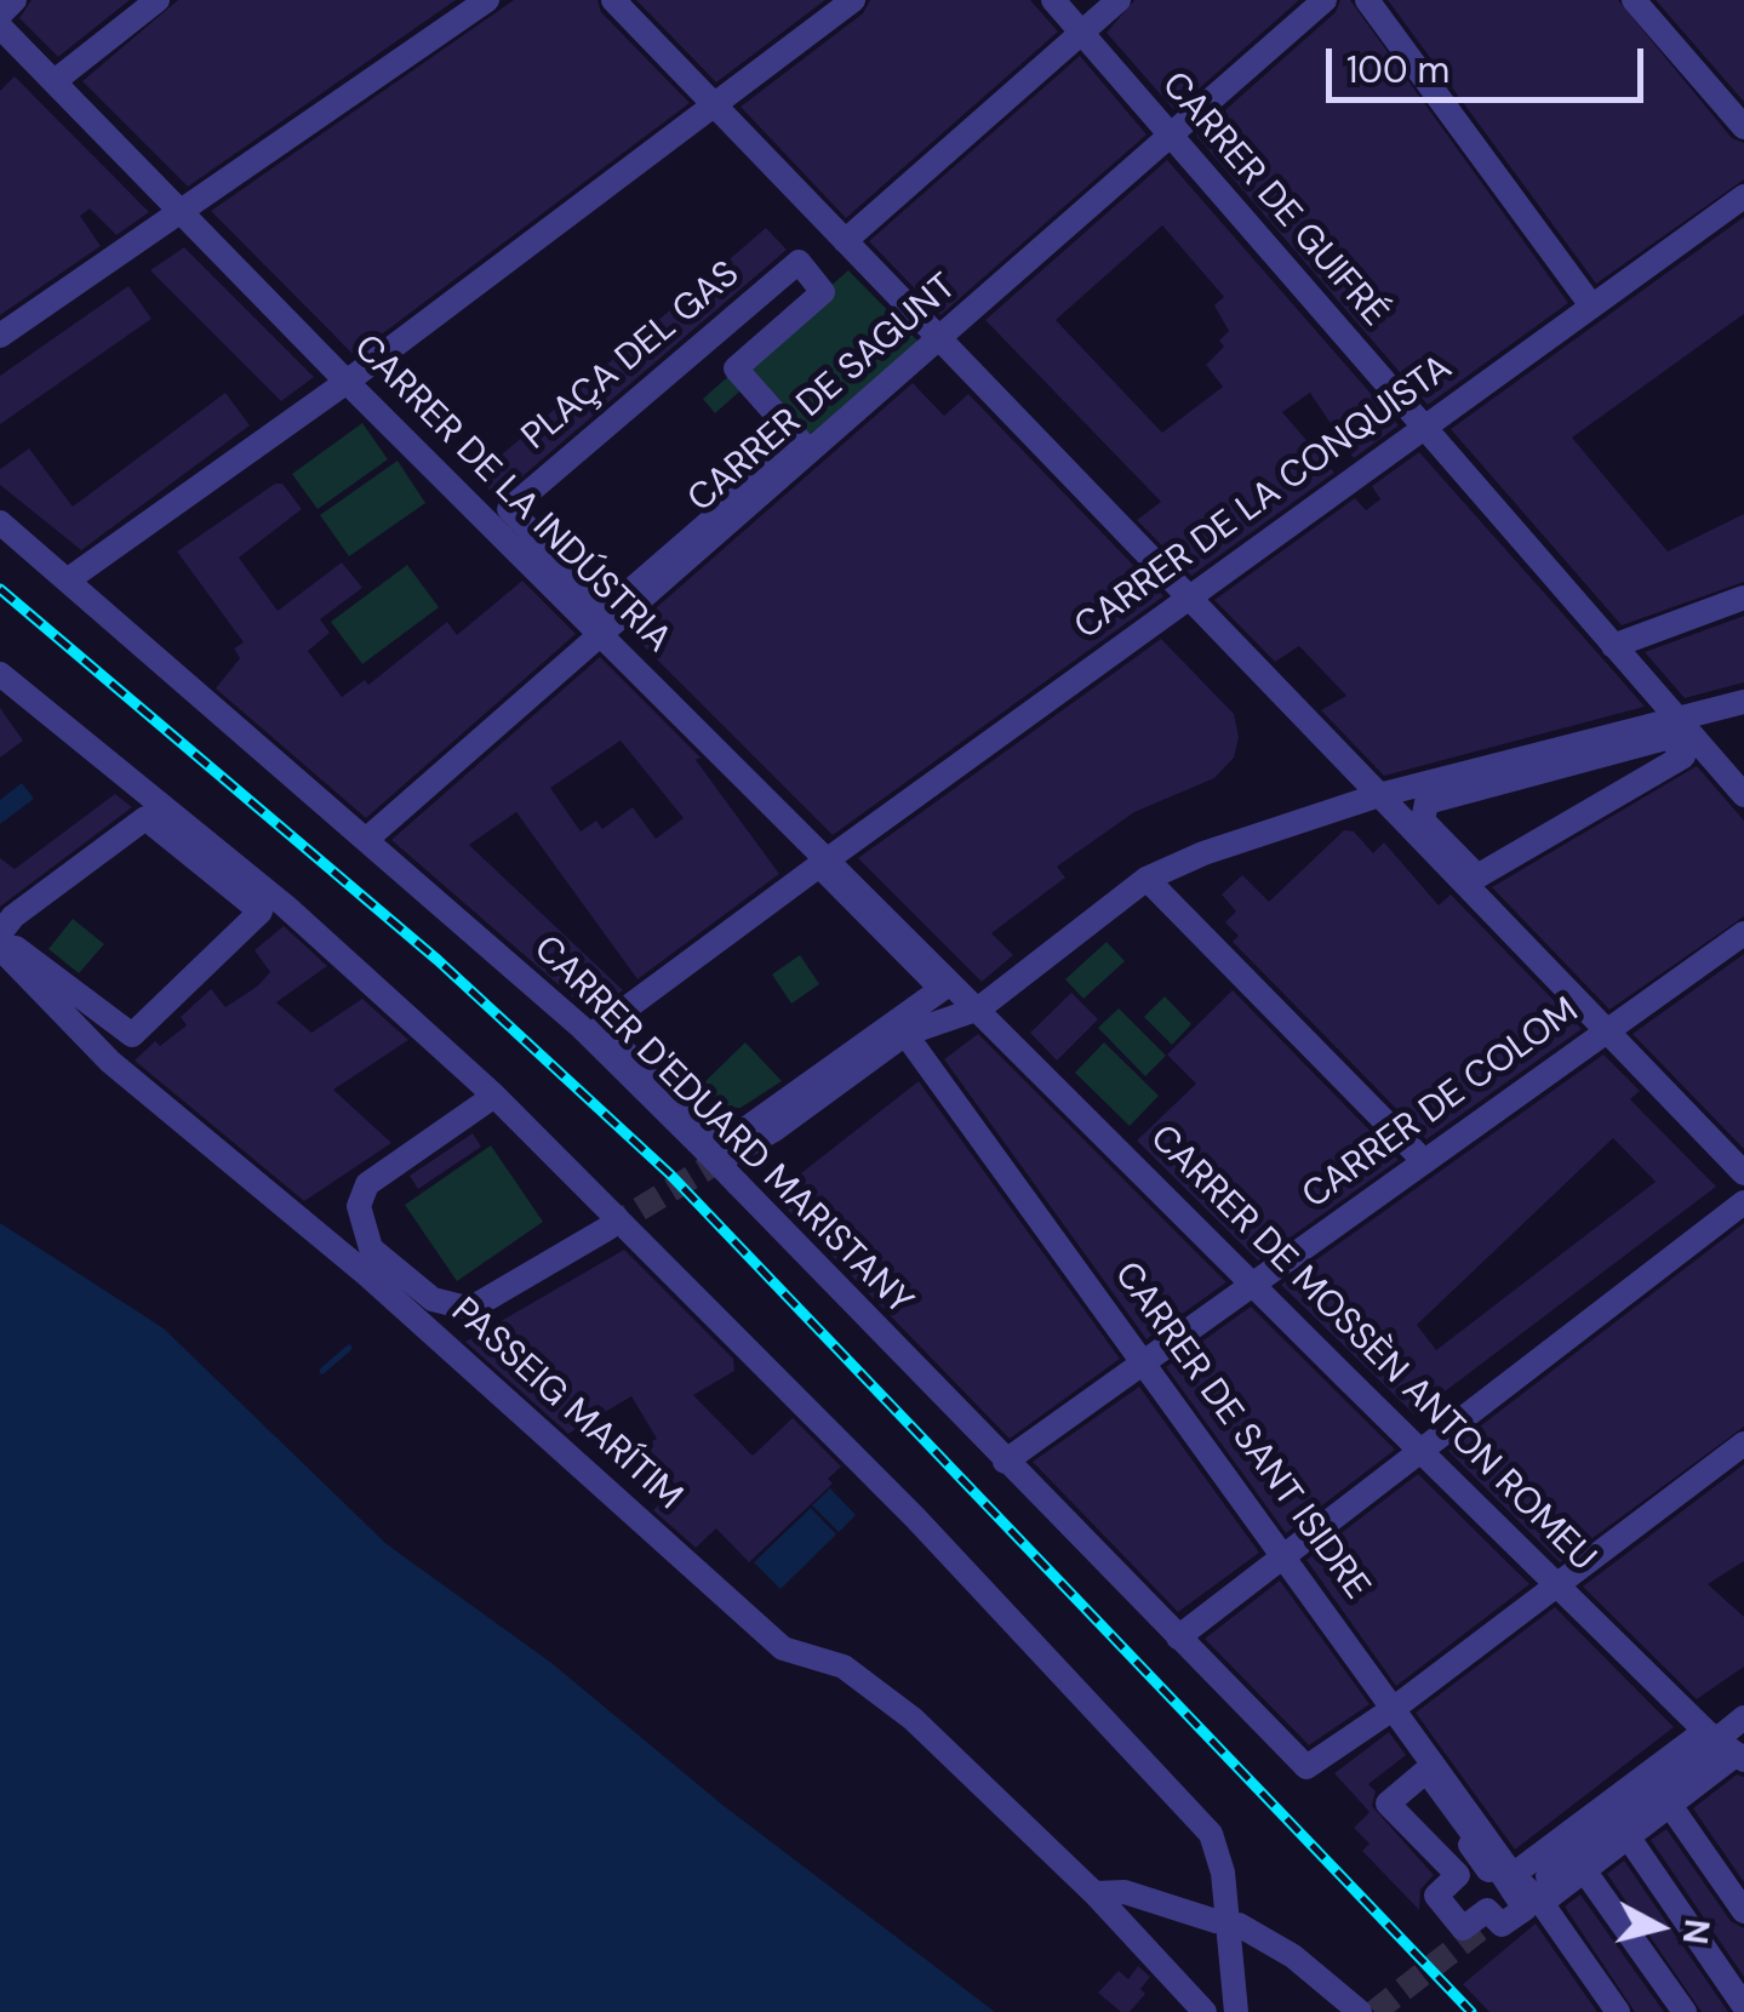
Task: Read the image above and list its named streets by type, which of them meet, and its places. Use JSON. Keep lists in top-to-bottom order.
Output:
{
  "streets": {
    "street": [
      "CARRER DE GUIFRÉ",
      "PLAÇA DEL GAS",
      "CARRER DE SAGUNT",
      "CARRER DE LA INDÚSTRIA",
      "CARRER DE LA CONQUISTA",
      "CARRER DE COLOM",
      "CARRER D'EDUARD MARISTANY",
      "CARRER DE MOSSÈN ANTON ROMEU",
      "PASSEIG MARÍTIM",
      "CARRER DE SANT ISIDRE"
    ]
  },
  "crossings": [
    ["CARRER DE GUIFRÉ", "CARRER DE SAGUNT"],
    ["CARRER DE GUIFRÉ", "CARRER DE LA CONQUISTA"],
    ["CARRER DE SAGUNT", "CARRER DE LA INDÚSTRIA"],
    ["CARRER DE SAGUNT", "CARRER D'EDUARD MARISTANY"],
    ["CARRER DE LA INDÚSTRIA", "CARRER DE LA CONQUISTA"],
    ["CARRER DE LA INDÚSTRIA", "CARRER DE MOSSÈN ANTON ROMEU"],
    ["CARRER DE COLOM", "CARRER D'EDUARD MARISTANY"],
    ["CARRER DE COLOM", "CARRER DE MOSSÈN ANTON ROMEU"],
    ["CARRER DE COLOM", "CARRER DE SANT ISIDRE"],
    ["CARRER D'EDUARD MARISTANY", "CARRER DE SANT ISIDRE"]
  ],
  "scale_bar": "100 m",
  "north": "right"
}
